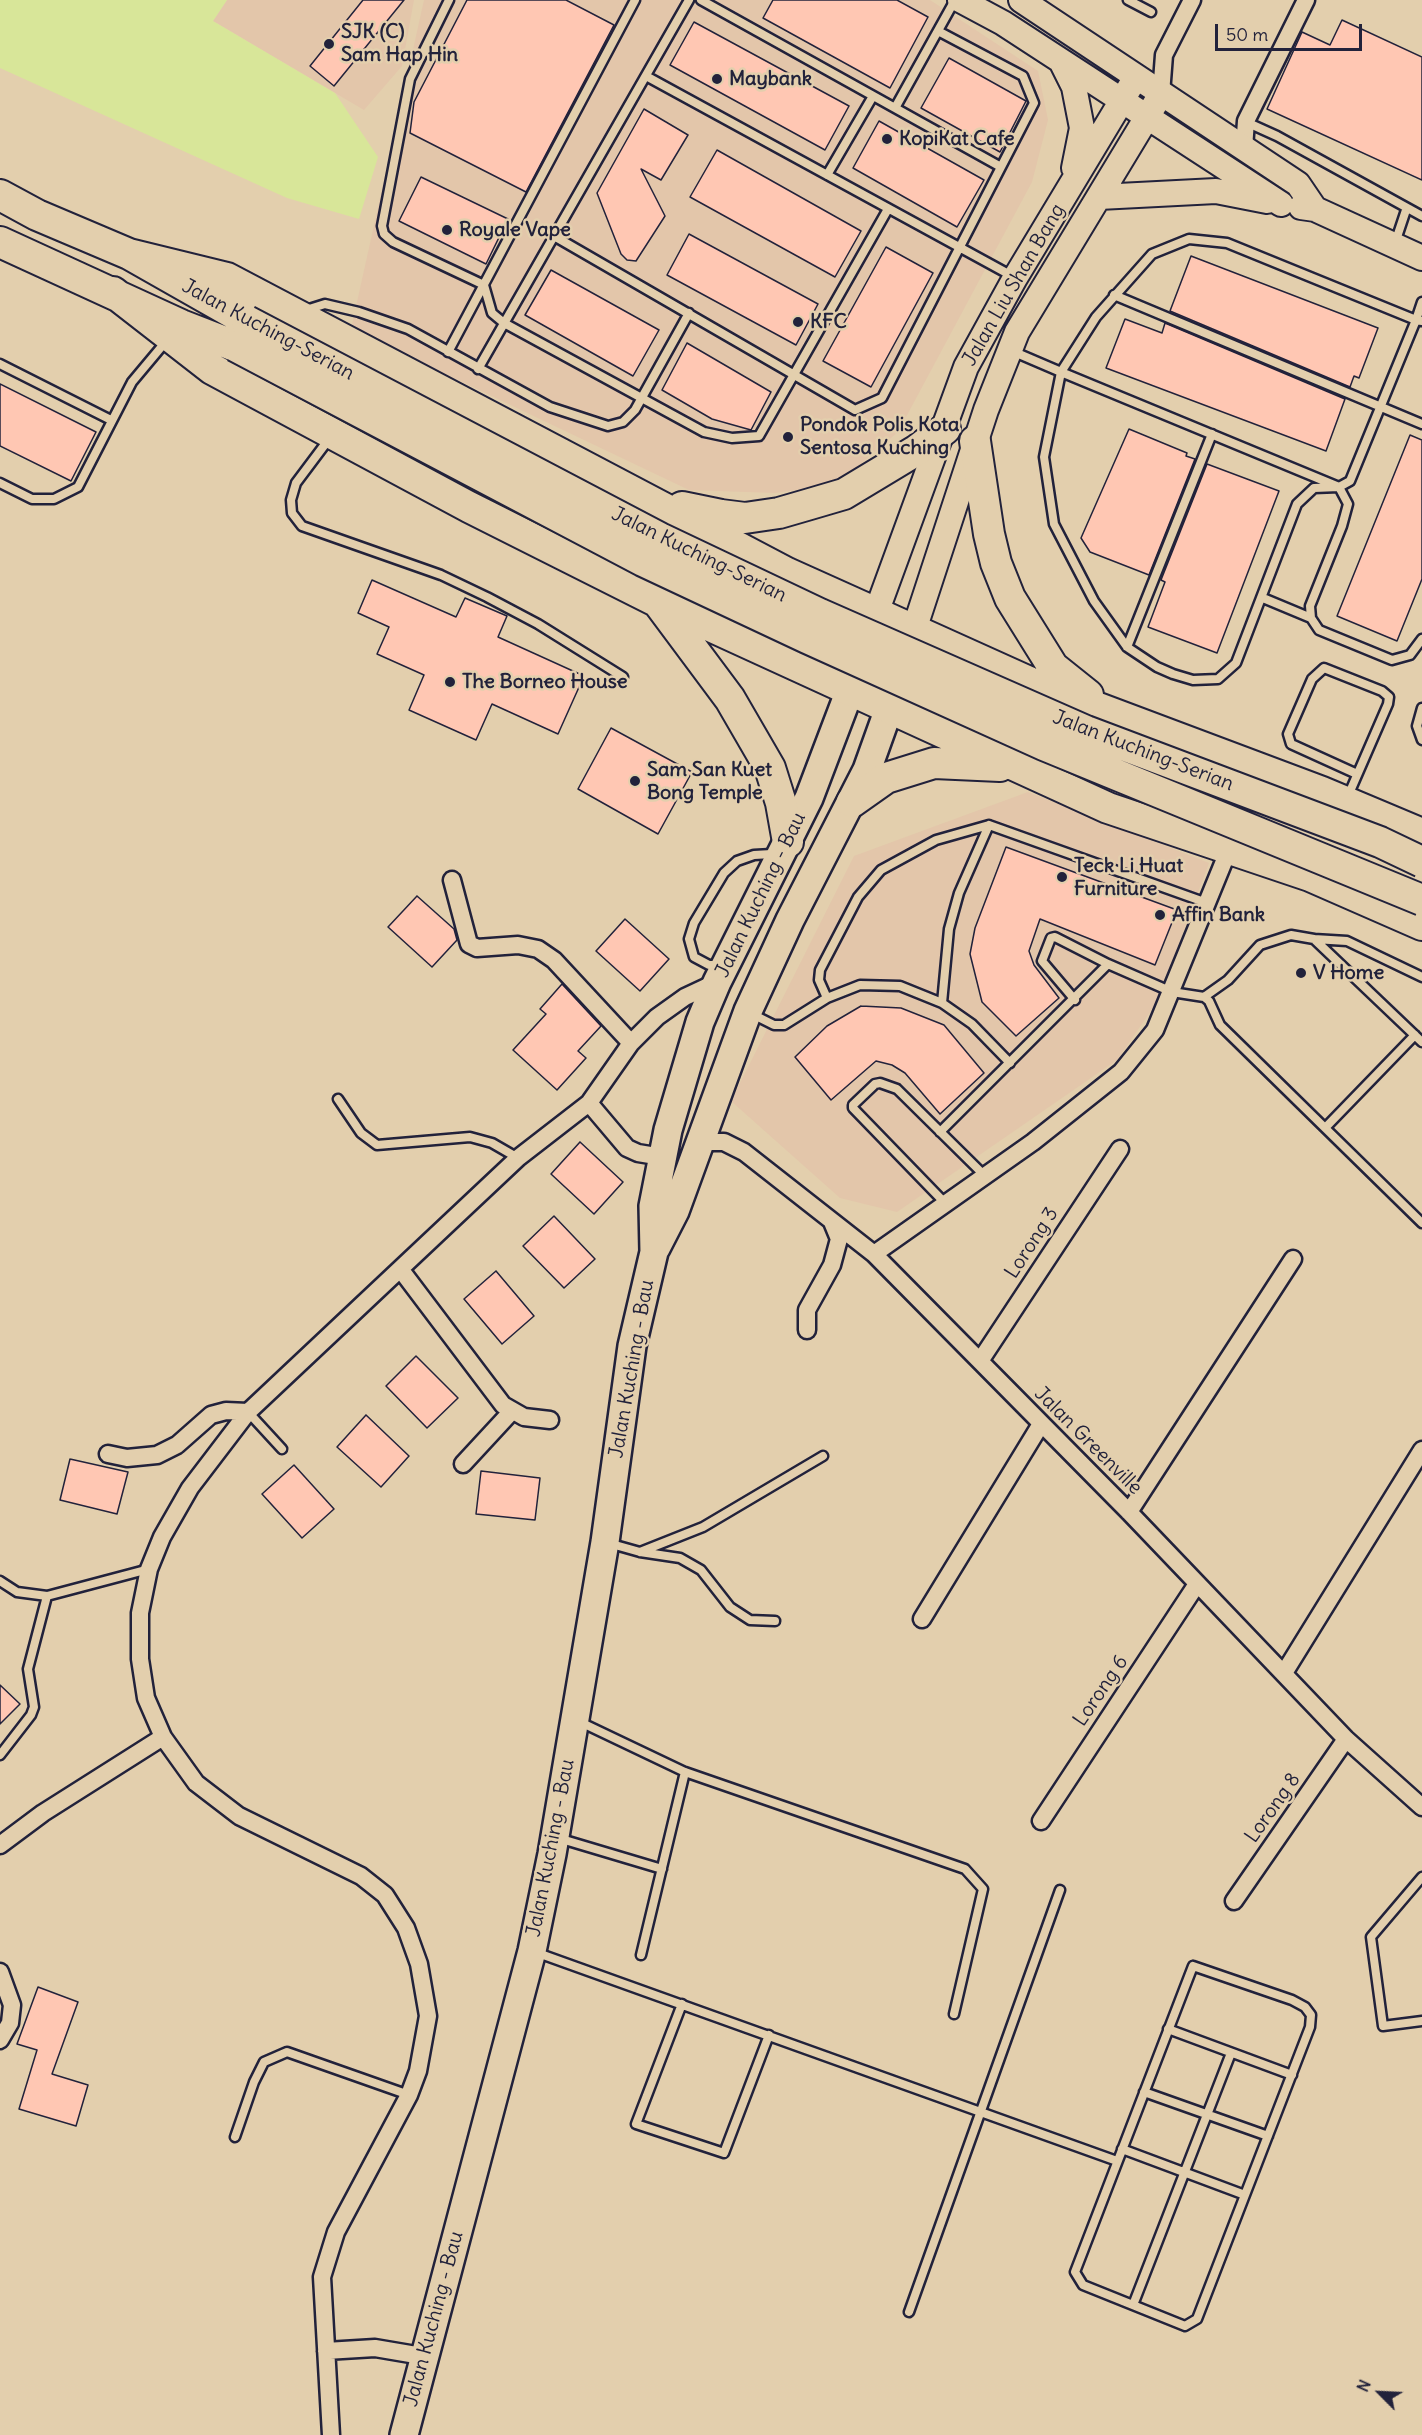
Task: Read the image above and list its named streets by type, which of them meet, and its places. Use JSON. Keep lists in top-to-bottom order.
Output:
{
  "streets": {
    "highway": ["Jalan Kuching-Serian"],
    "main road": ["Jalan Liu Shan Bang", "Jalan Kuching - Bau"],
    "street": [
      "Lorong 3",
      "Jalan Greenville",
      "Lorong 6",
      "Lorong 8"
    ]
  },
  "crossings": [
    ["Jalan Liu Shan Bang", "Jalan Kuching - Bau"],
    ["Jalan Kuching - Bau", "Jalan Greenville"],
    ["Lorong 3", "Jalan Greenville"],
    ["Jalan Greenville", "Lorong 6"],
    ["Jalan Greenville", "Lorong 8"]
  ],
  "places": [
    "SJK (C) Sam Hap Hin",
    "Maybank",
    "KopiKat Cafe",
    "Royale Vape",
    "KFC",
    "Pondok Polis Kota Sentosa Kuching",
    "The Borneo House",
    "Sam San Kuet Bong Temple",
    "Teck Li Huat Furniture",
    "Affin Bank",
    "V Home"
  ],
  "scale_bar": "50 m",
  "north": "top left"
}
